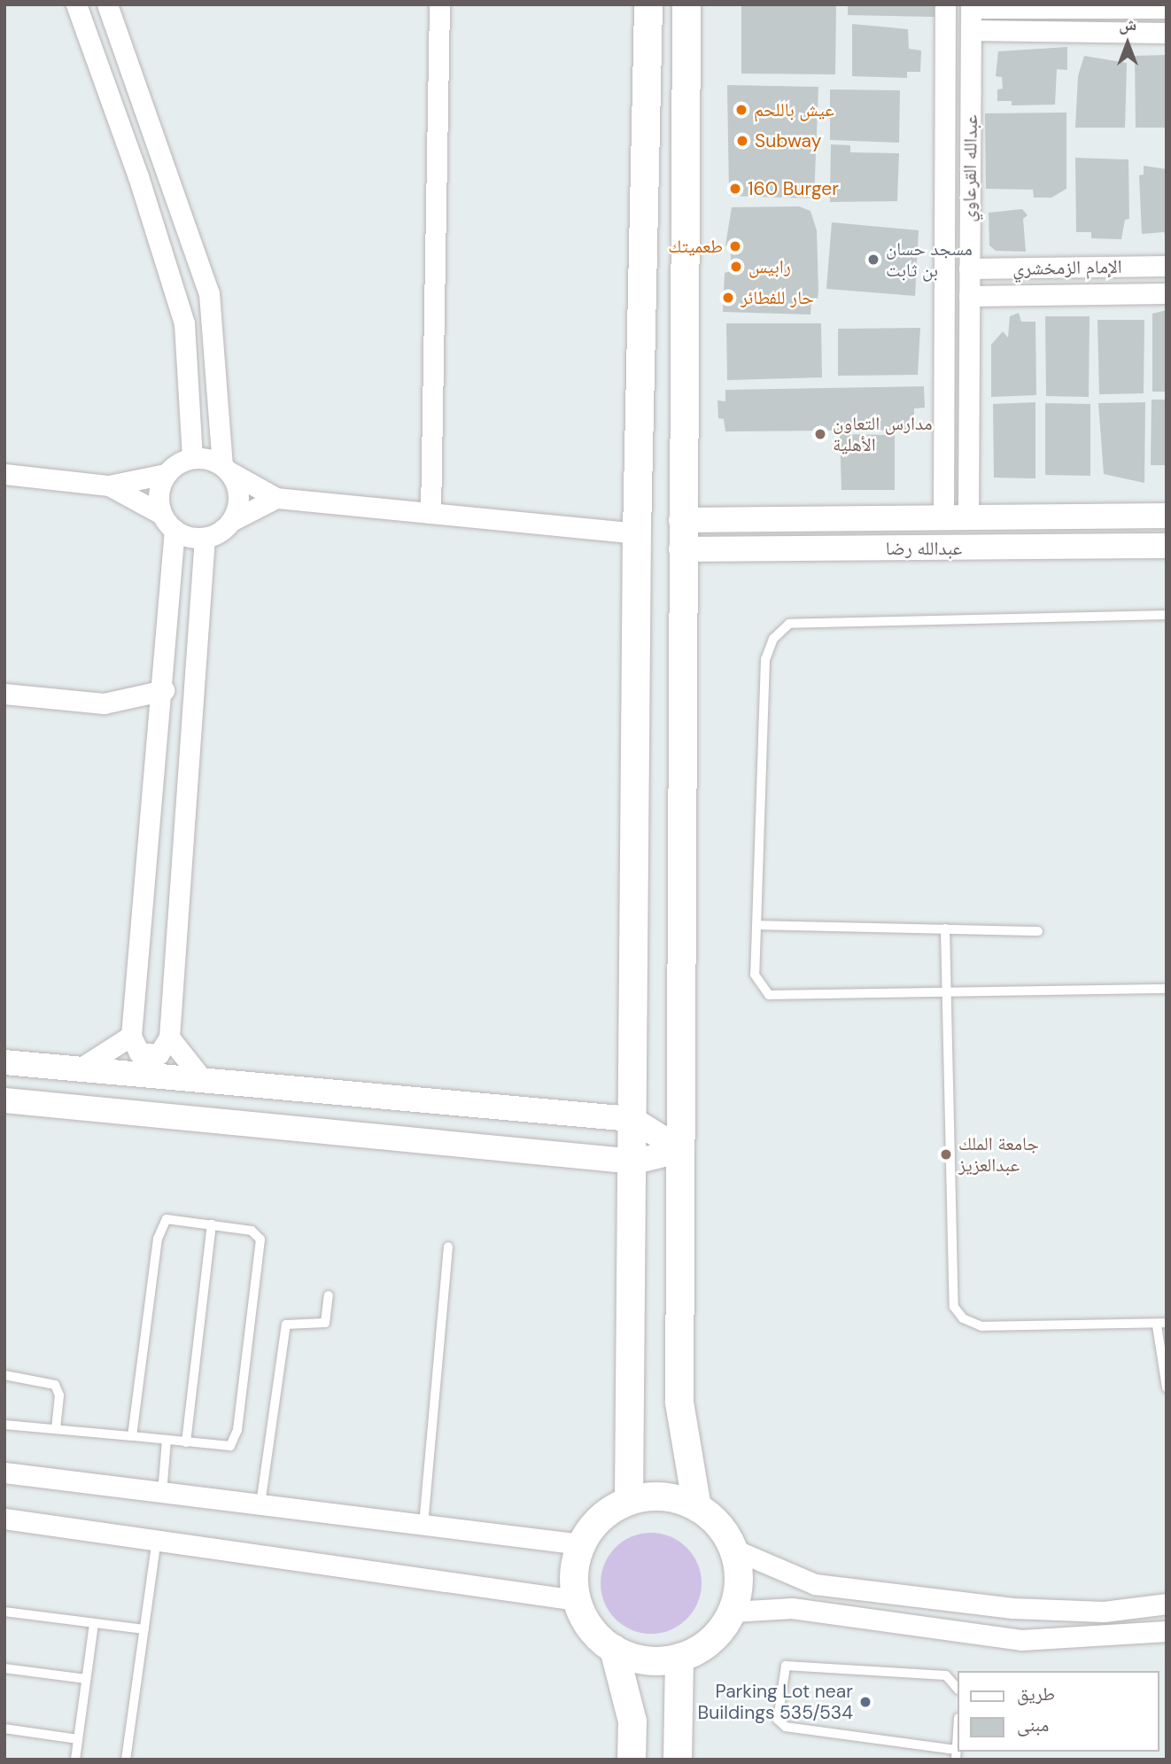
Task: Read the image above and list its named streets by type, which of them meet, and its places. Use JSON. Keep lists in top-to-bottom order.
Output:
{
  "streets": {
    "street": ["عبدالله القرعاوي", "الإمام الزمخشري", "عبدالله رضا"]
  },
  "crossings": [
    ["عبدالله القرعاوي", "الإمام الزمخشري"],
    ["عبدالله القرعاوي", "عبدالله رضا"]
  ],
  "places": [
    "عيش باللحم",
    "Subway",
    "160 Burger",
    "طعميتك",
    "مسجد حسان بن ثابت",
    "رابيس",
    "حار للفطائر",
    "مدارس التعاون الأهلية",
    "جامعة الملك عبدالعزيز",
    "Parking Lot near Buildings 535/534"
  ],
  "legend": ["طريق", "مبنى"],
  "north": "top"
}
